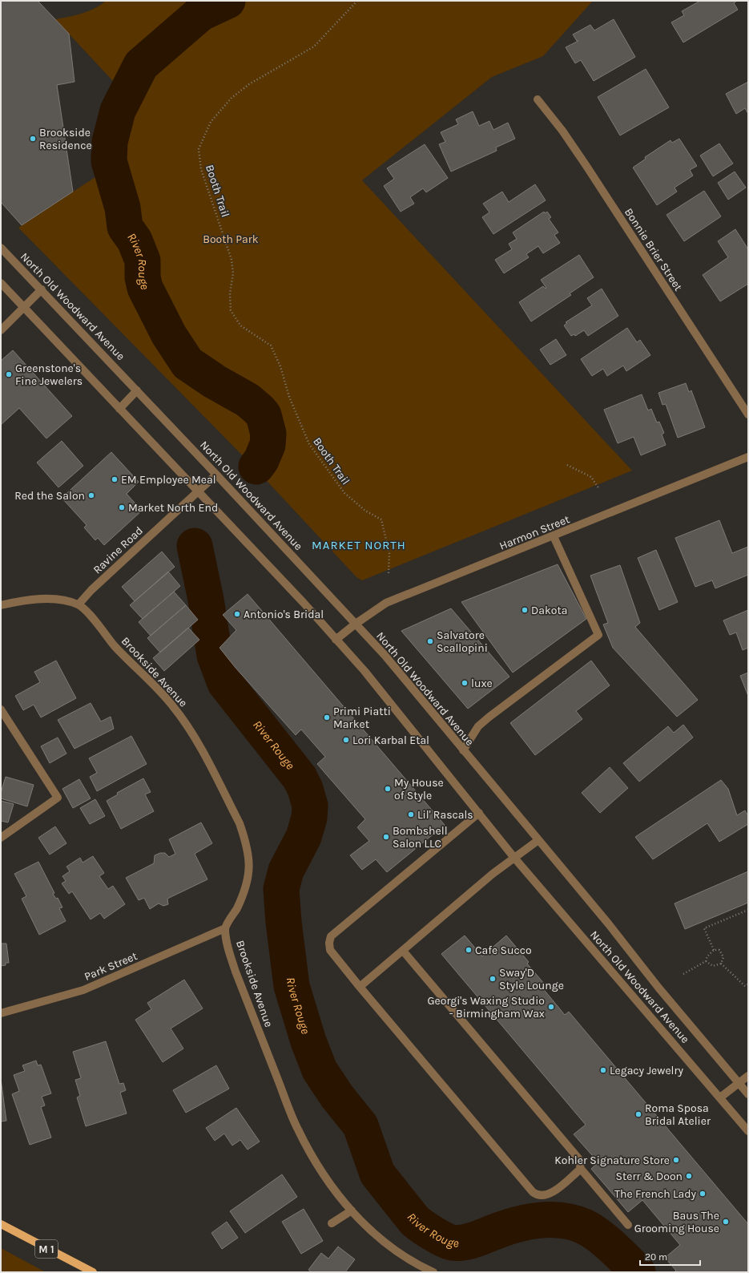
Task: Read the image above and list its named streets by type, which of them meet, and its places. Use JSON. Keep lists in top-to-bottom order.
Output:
{
  "streets": {
    "main road": ["M 1"],
    "street": [
      "Bonnie Brier Street",
      "North Old Woodward Avenue",
      "Harmon Street",
      "Ravine Road",
      "Brookside Avenue",
      "Park Street"
    ],
    "path": ["Booth Trail"]
  },
  "crossings": [
    ["North Old Woodward Avenue", "Harmon Street"],
    ["North Old Woodward Avenue", "Ravine Road"],
    ["Ravine Road", "Brookside Avenue"],
    ["Brookside Avenue", "Park Street"]
  ],
  "districts": ["MARKET NORTH"],
  "water": ["River Rouge"],
  "parks": ["Booth Park"],
  "places": [
    "Brookside Residence",
    "Greenstone's Fine Jewelers",
    "EM Employee Meal",
    "Red the Salon",
    "Market North End",
    "Dakota",
    "Antonio's Bridal",
    "Salvatore Scallopini",
    "luxe",
    "Primi Piatti Market",
    "Lori Karbal Etal",
    "My House of Style",
    "Lil' Rascals",
    "Bombshell Salon LLC",
    "Cafe Succo",
    "Sway'D Style Lounge",
    "Georgi's Waxing Studio - Birmingham Wax",
    "Legacy Jewelry",
    "Roma Sposa Bridal Atelier",
    "Kohler Signature Store",
    "Sterr & Doon",
    "The French Lady",
    "Baus The Grooming House"
  ],
  "scale_bar": "20 m"
}
